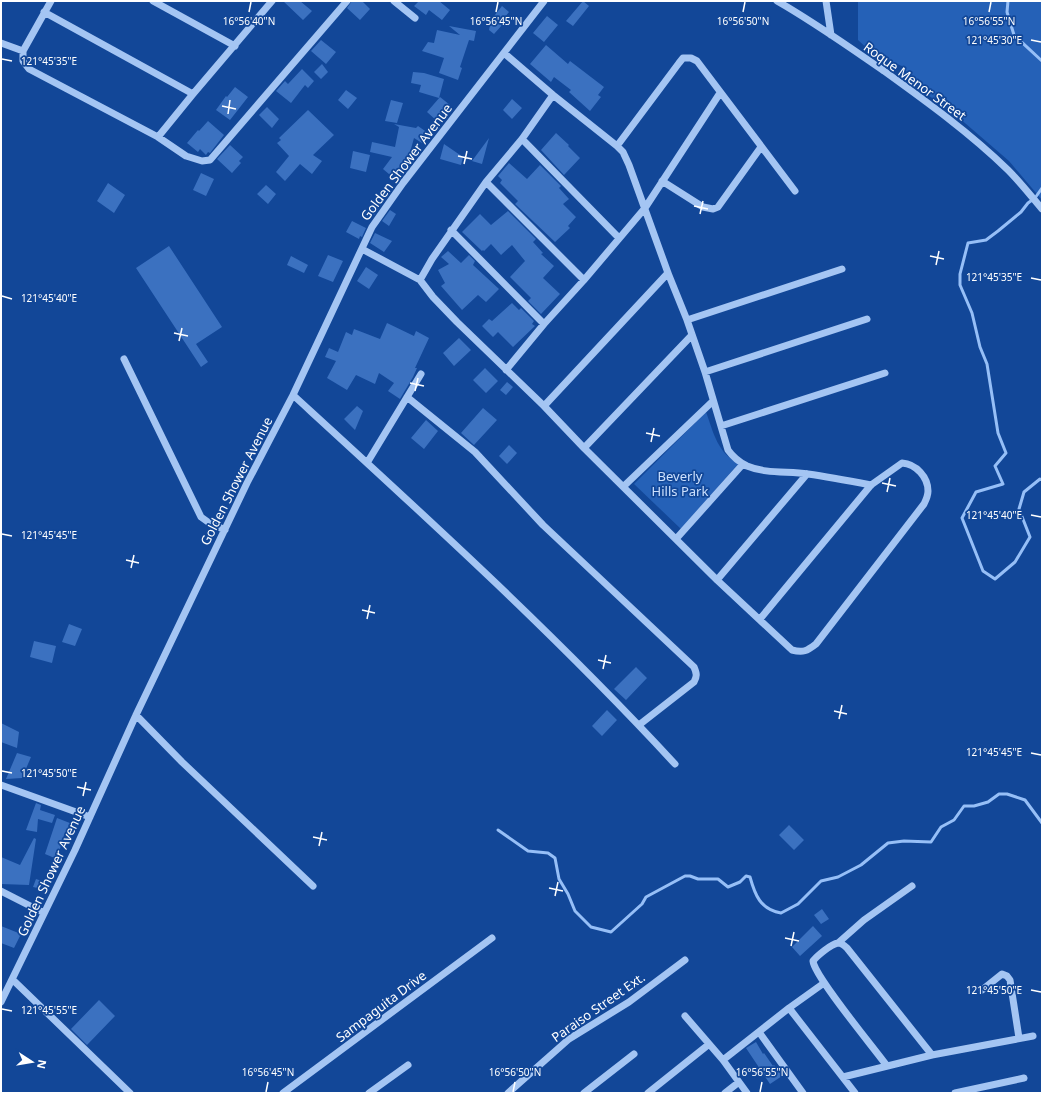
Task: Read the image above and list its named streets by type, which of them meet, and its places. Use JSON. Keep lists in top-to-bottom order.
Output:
{
  "streets": {
    "street": [
      "Roque Menor Street",
      "Golden Shower Avenue",
      "Sampaguita Drive",
      "Paraiso Street Ext."
    ]
  },
  "parks": ["Beverly Hills Park"],
  "north": "right",
  "coordinates": [
    "16°56'40\"N",
    "16°56'45\"N",
    "16°56'50\"N",
    "16°56'55\"N",
    "121°45'30\"E",
    "121°45'35\"E",
    "121°45'40\"E",
    "121°45'45\"E",
    "121°45'50\"E",
    "121°45'55\"E"
  ]
}
